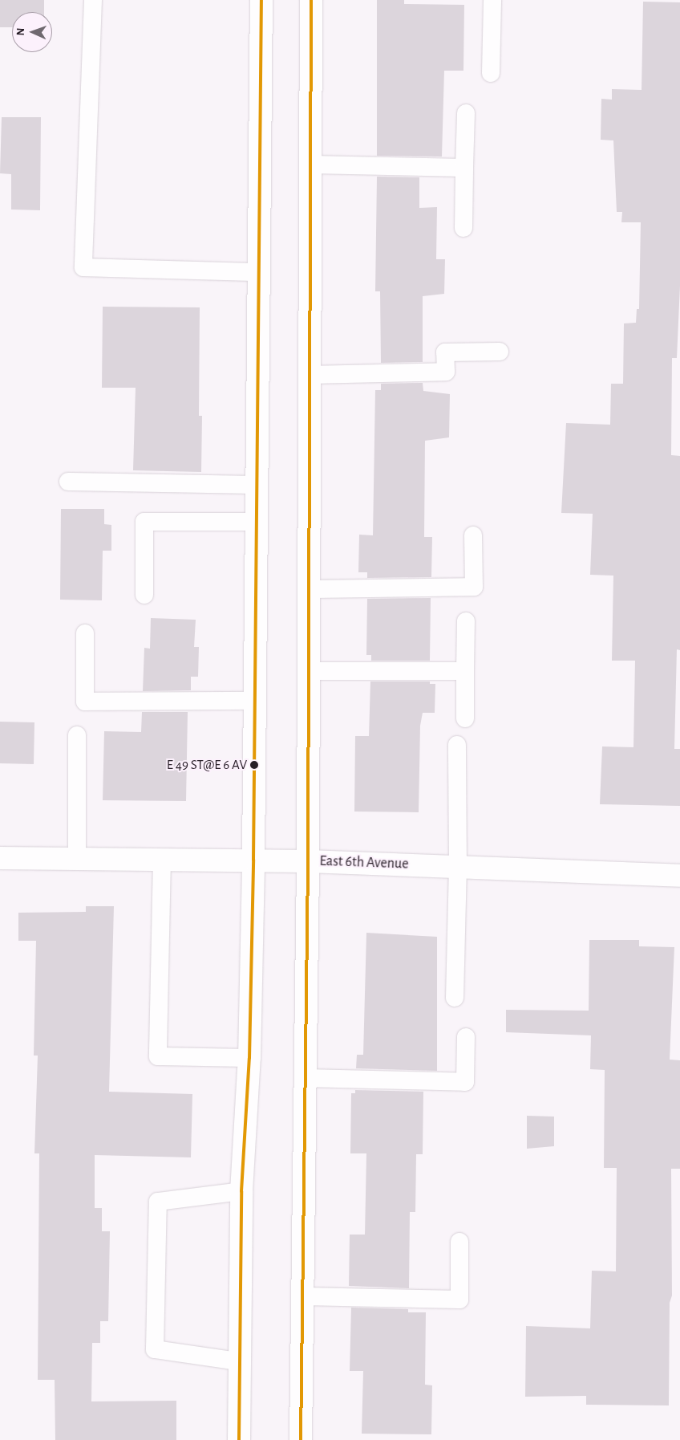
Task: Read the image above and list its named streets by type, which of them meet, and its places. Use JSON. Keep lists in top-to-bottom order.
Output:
{
  "streets": {
    "main road": ["East 6th Avenue"]
  },
  "places": ["E 49 ST@E 6 AV"],
  "north": "left"
}
